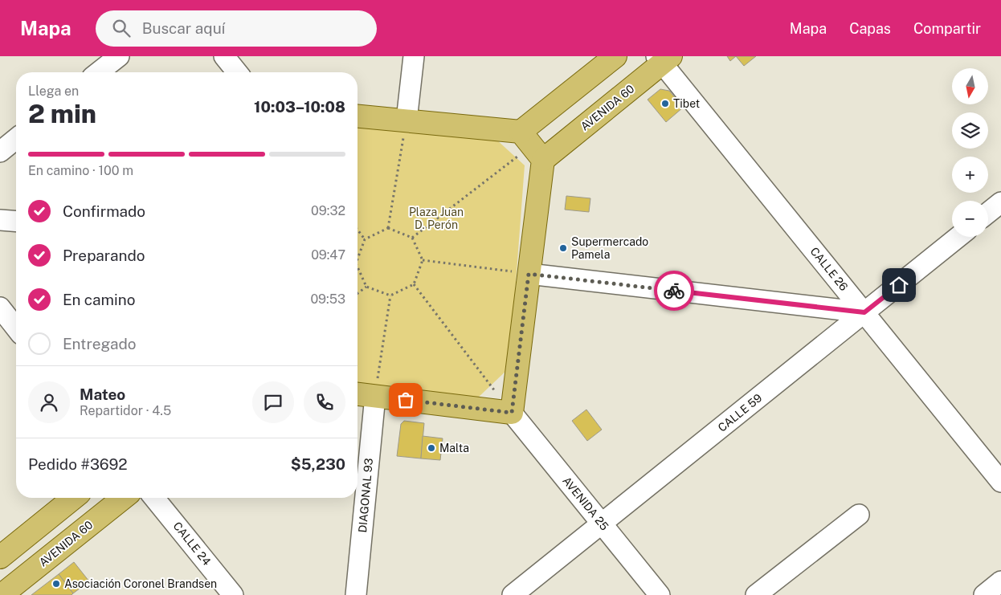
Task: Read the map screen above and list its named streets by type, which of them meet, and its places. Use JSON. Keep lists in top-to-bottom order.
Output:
{
  "streets": {
    "main road": ["AVENIDA 60"],
    "street": [
      "CALLE 26",
      "CALLE 59",
      "DIAGONAL 93",
      "AVENIDA 25",
      "CALLE 24"
    ]
  },
  "crossings": [
    ["AVENIDA 60", "CALLE 26"],
    ["CALLE 26", "CALLE 59"],
    ["CALLE 59", "AVENIDA 25"]
  ],
  "parks": ["Plaza Juan D. Perón"],
  "places": [
    "Tibet",
    "Supermercado Pamela",
    "Malta",
    "Asociación Coronel Brandsen"
  ],
  "north": "bottom",
  "page": {
    "header": "Mapa",
    "search": "Buscar aquí",
    "nav": ["Mapa", "Capas", "Compartir"],
    "map_buttons": ["+", "−"],
    "heading": ["2 min", "Llega en", "10:03–10:08"],
    "panel": [
      "Mateo",
      "Repartidor · 4.5",
      "Pedido #3692",
      "$5,230"
    ],
    "bar": "En camino · 100 m",
    "list": [
      ["Confirmado", "09:32"],
      ["Preparando", "09:47"],
      ["En camino", "09:53"],
      "Entregado"
    ]
  }
}
